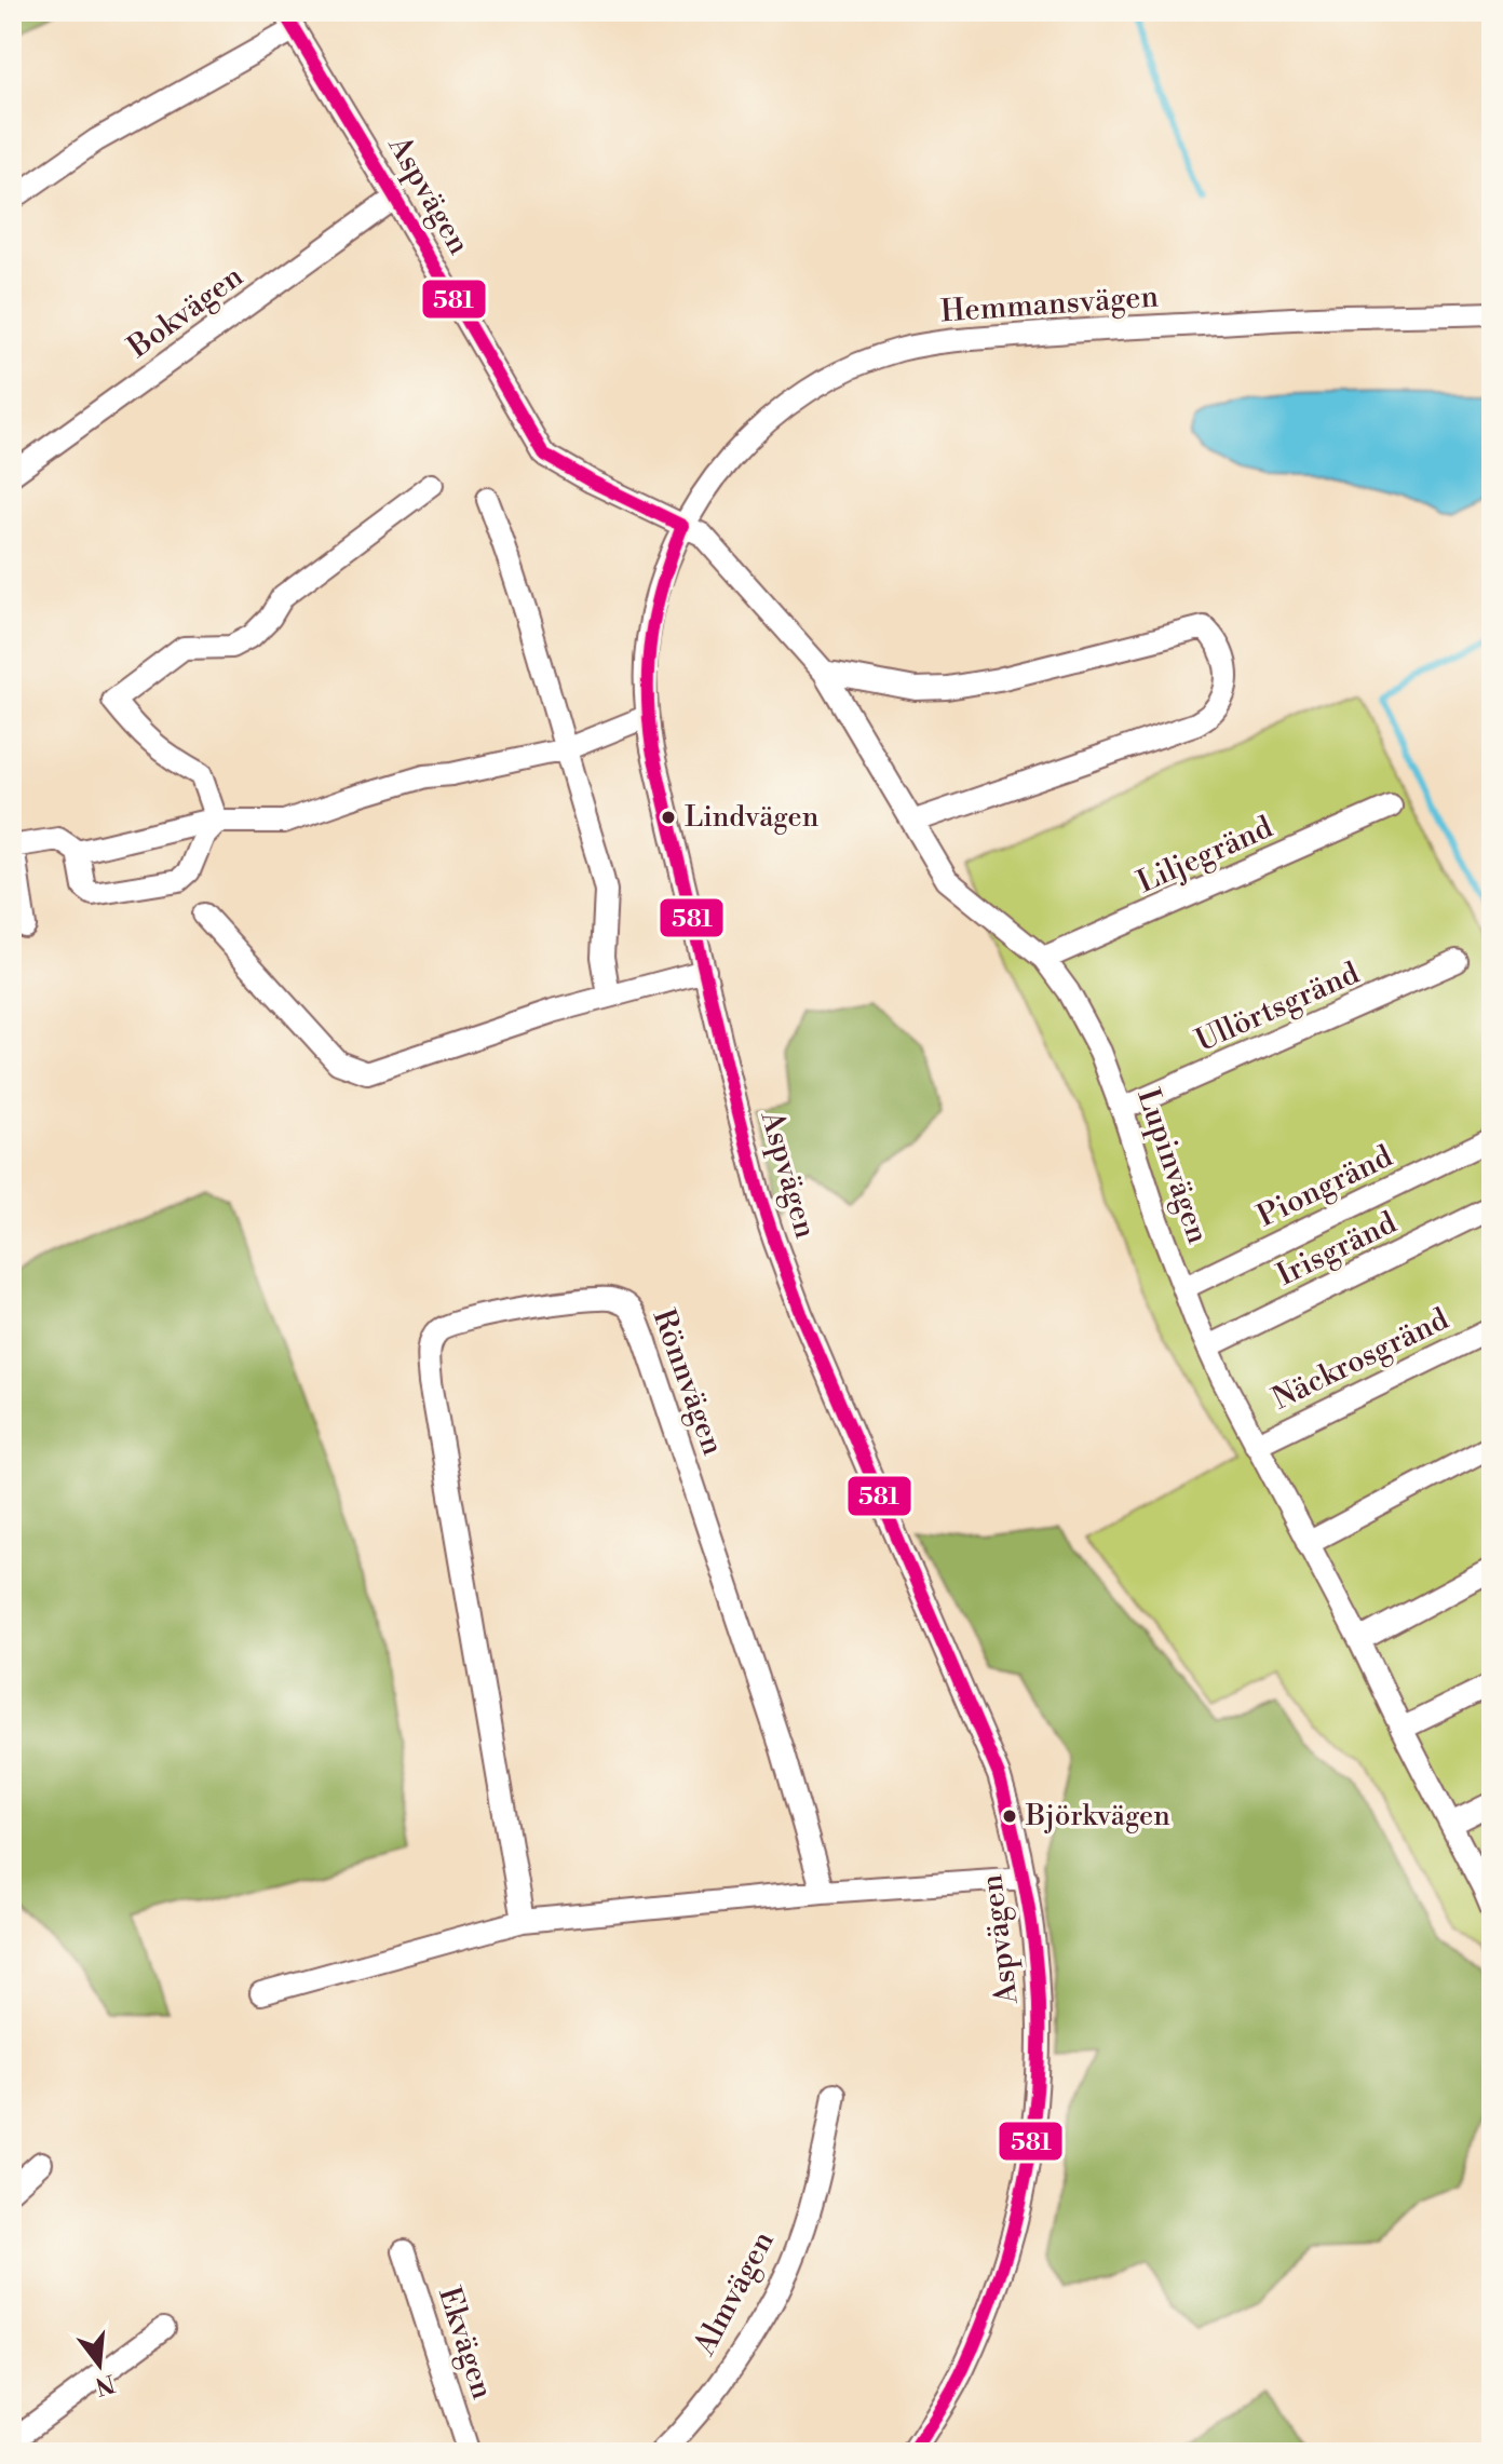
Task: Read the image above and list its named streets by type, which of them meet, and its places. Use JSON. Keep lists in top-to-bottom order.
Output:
{
  "streets": {
    "street": [
      "Aspvägen",
      "Hemmansvägen",
      "Bokvägen",
      "Liljegränd",
      "Ullörtsgränd",
      "Lupinvägen",
      "Piongränd",
      "Irisgränd",
      "Näckrosgränd",
      "Rönnvägen",
      "Almvägen",
      "Ekvägen"
    ]
  },
  "crossings": [
    ["Aspvägen", "Hemmansvägen"],
    ["Aspvägen", "Bokvägen"],
    ["Aspvägen", "Lupinvägen"],
    ["Hemmansvägen", "Lupinvägen"],
    ["Liljegränd", "Lupinvägen"],
    ["Ullörtsgränd", "Lupinvägen"],
    ["Lupinvägen", "Piongränd"],
    ["Lupinvägen", "Irisgränd"],
    ["Lupinvägen", "Näckrosgränd"]
  ],
  "places": ["Lindvägen", "Björkvägen"],
  "lines": ["transit line 581"],
  "north": "bottom"
}
